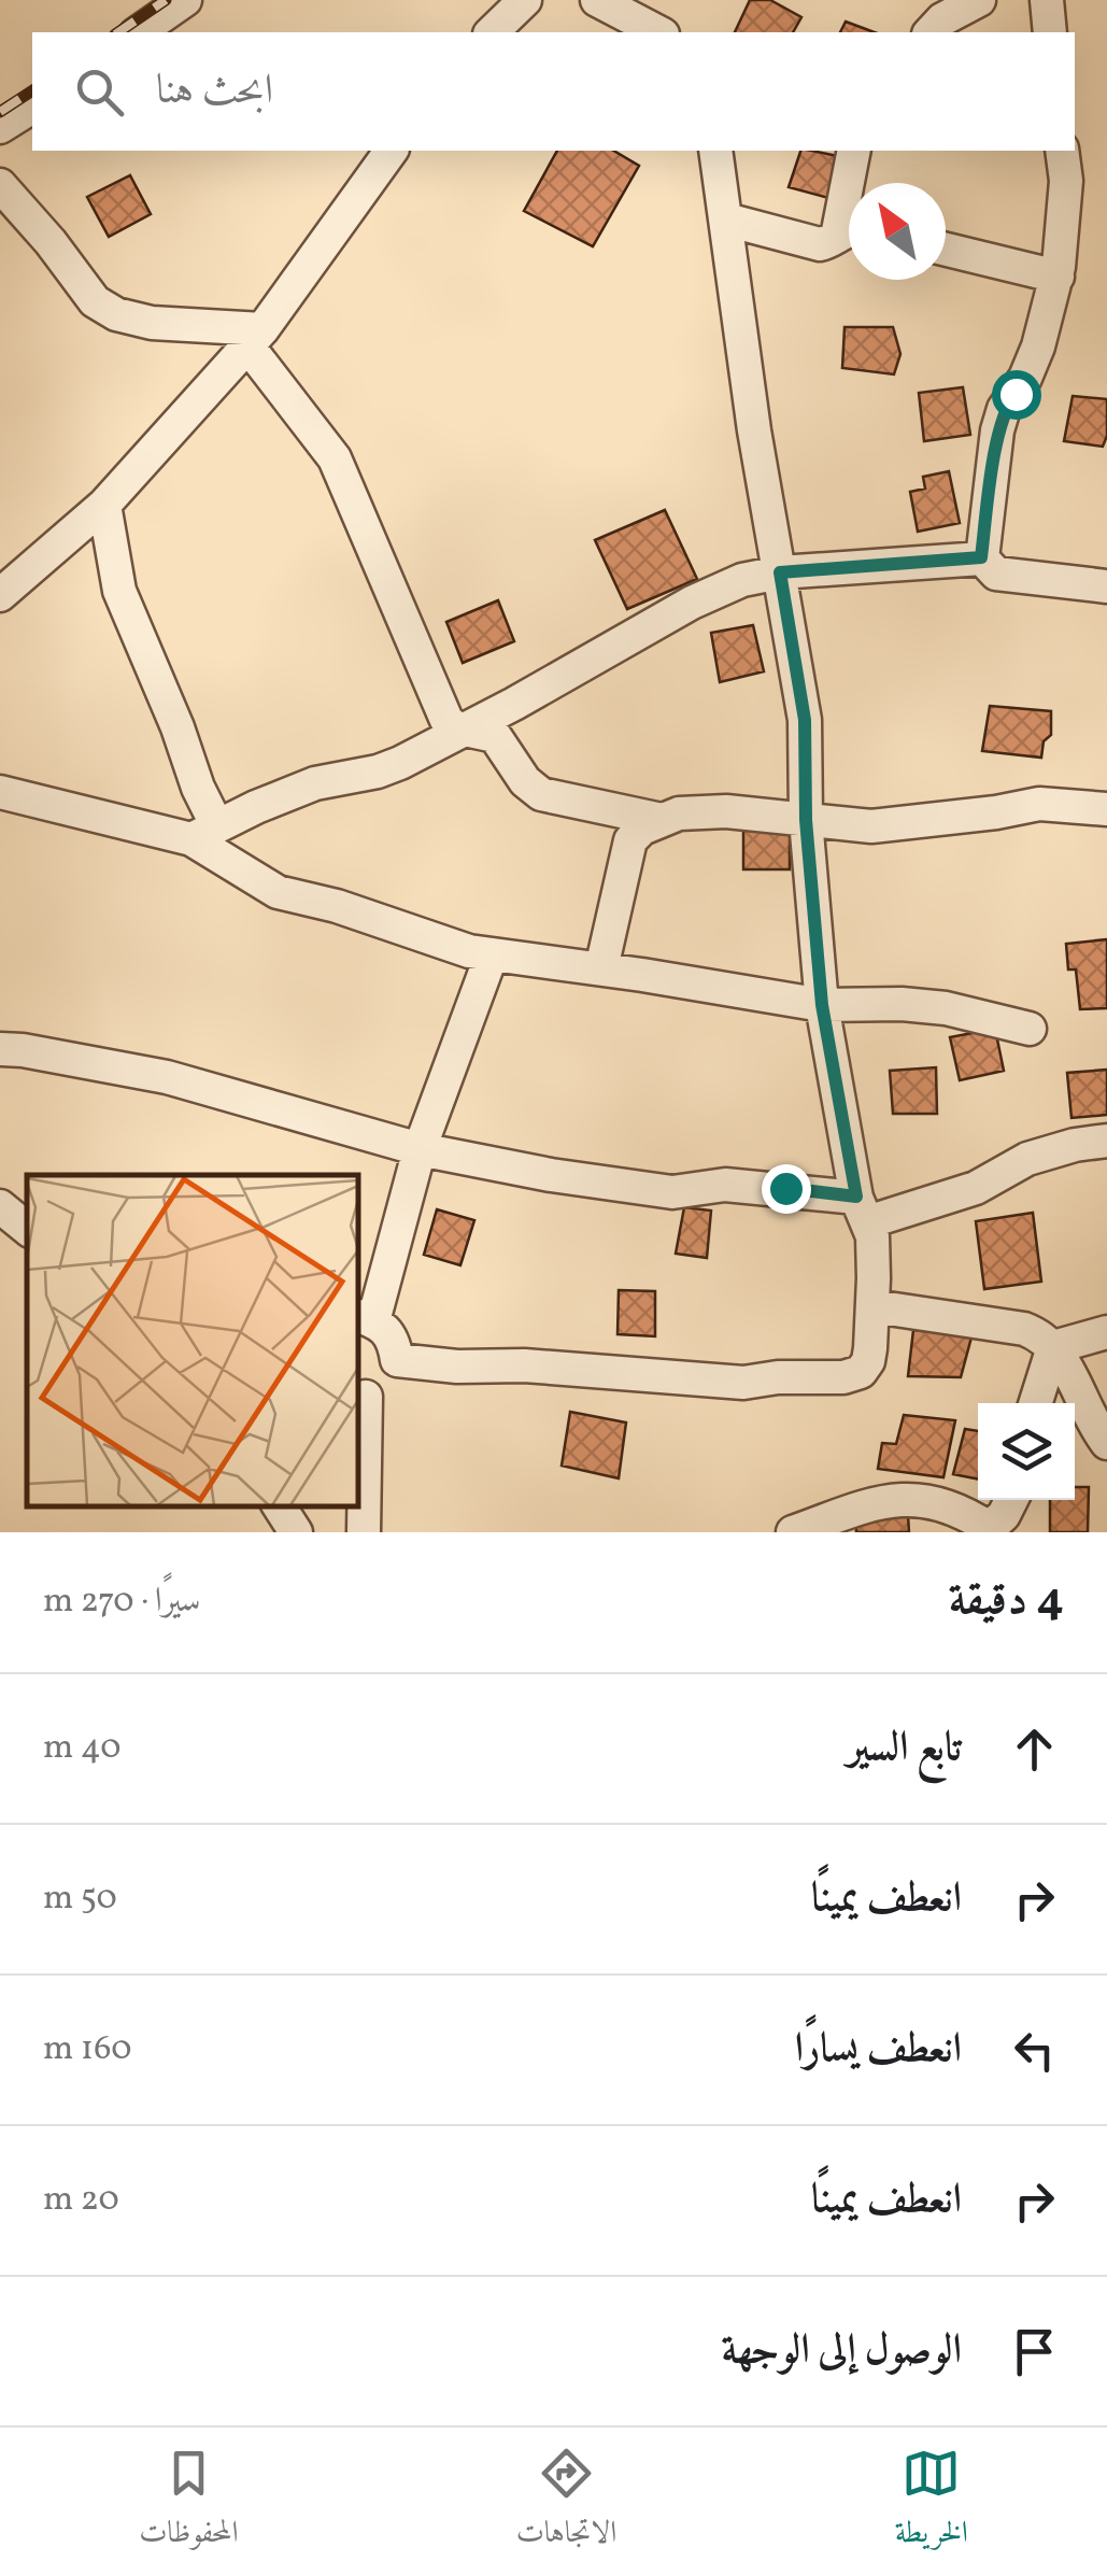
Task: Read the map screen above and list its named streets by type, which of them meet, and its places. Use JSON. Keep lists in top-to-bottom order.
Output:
{
  "north": "top left",
  "page": {
    "search": "ابحث هنا",
    "heading": ["4 دقيقة", "سيرًا · 270 m"],
    "list": [
      ["تابع السير", "40 m"],
      ["انعطف يمينًا", "50 m"],
      ["انعطف يسارًا", "160 m"],
      ["انعطف يمينًا", "20 m"],
      "الوصول إلى الوجهة"
    ],
    "nav": ["الخريطة", "الاتجاهات", "المحفوظات"]
  }
}
